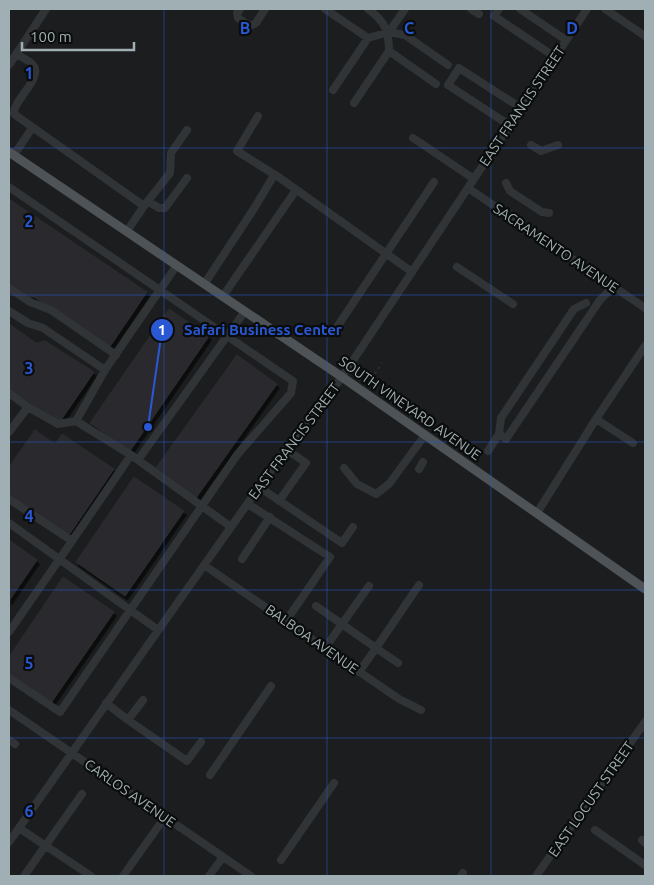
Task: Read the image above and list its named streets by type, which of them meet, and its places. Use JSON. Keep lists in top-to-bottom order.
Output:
{
  "streets": {
    "main road": ["SOUTH VINEYARD AVENUE"],
    "street": [
      "EAST FRANCIS STREET",
      "SACRAMENTO AVENUE",
      "BALBOA AVENUE",
      "CARLOS AVENUE",
      "EAST LOCUST STREET"
    ]
  },
  "crossings": [
    ["EAST FRANCIS STREET", "SACRAMENTO AVENUE"],
    ["EAST FRANCIS STREET", "SOUTH VINEYARD AVENUE"],
    ["EAST FRANCIS STREET", "BALBOA AVENUE"],
    ["EAST FRANCIS STREET", "CARLOS AVENUE"]
  ],
  "places": ["Safari Business Center"],
  "scale_bar": "100 m",
  "grid": {
    "columns": ["B", "C", "D"],
    "rows": [
      "1",
      "2",
      "3",
      "4",
      "5",
      "6"
    ]
  }
}
